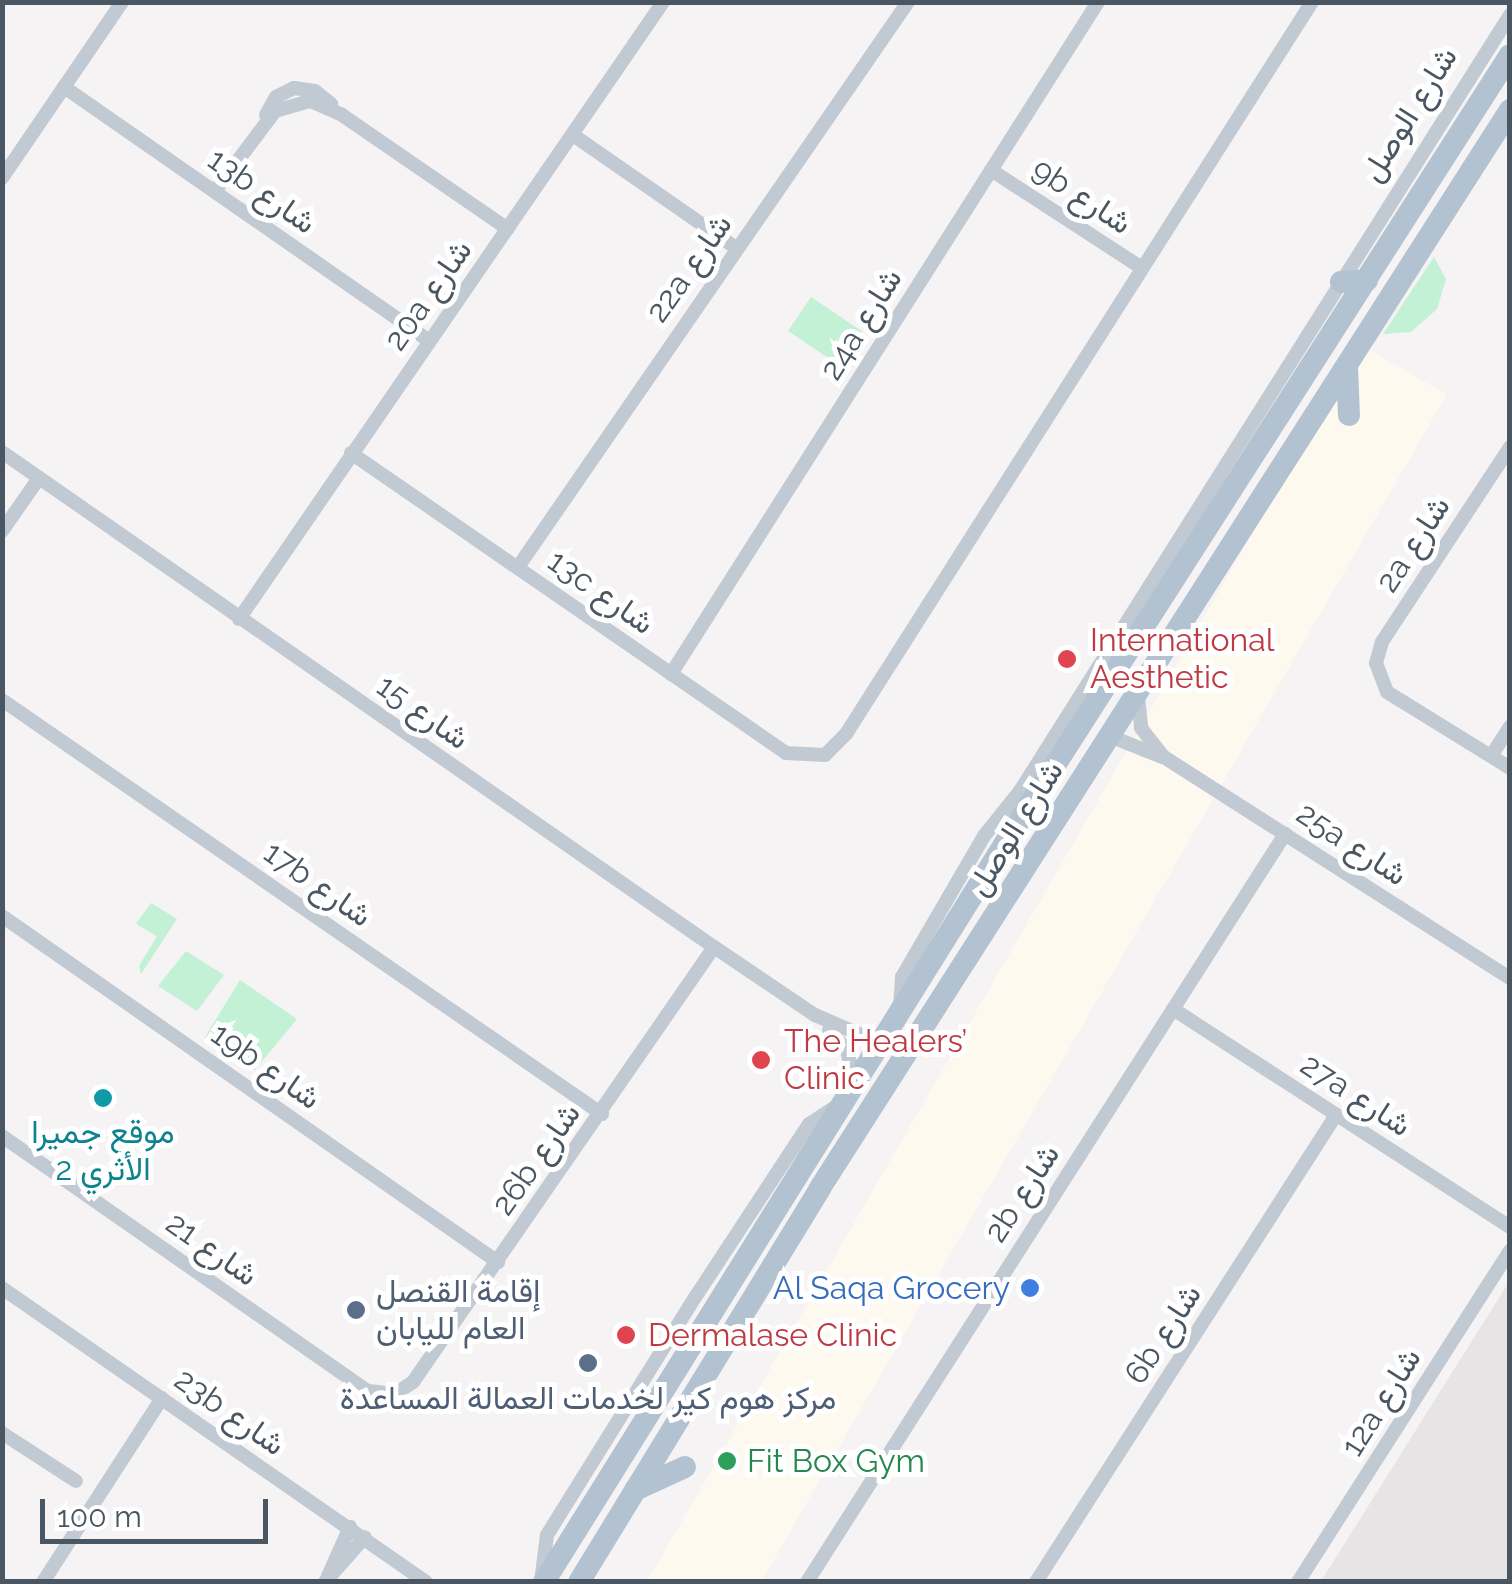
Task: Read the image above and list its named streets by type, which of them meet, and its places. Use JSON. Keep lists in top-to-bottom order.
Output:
{
  "streets": {
    "main road": ["شارع الوصل"],
    "street": [
      "13b شارع",
      "9b شارع",
      "22a شارع",
      "20a شارع",
      "24a شارع",
      "2a شارع",
      "13c شارع",
      "شارع 15",
      "25a شارع",
      "17b شارع",
      "19b شارع",
      "27a شارع",
      "26b شارع",
      "2b شارع",
      "شارع 21",
      "6b شارع",
      "12a شارع",
      "23b شارع"
    ]
  },
  "crossings": [
    ["شارع الوصل", "شارع 15"],
    ["شارع الوصل", "25a شارع"],
    ["13b شارع", "20a شارع"],
    ["9b شارع", "24a شارع"],
    ["9b شارع", "13c شارع"],
    ["22a شارع", "13c شارع"],
    ["20a شارع", "13c شارع"],
    ["20a شارع", "شارع 15"],
    ["24a شارع", "13c شارع"],
    ["شارع 15", "26b شارع"],
    ["25a شارع", "2b شارع"],
    ["17b شارع", "26b شارع"],
    ["19b شارع", "26b شارع"],
    ["27a شارع", "2b شارع"],
    ["27a شارع", "6b شارع"],
    ["26b شارع", "شارع 21"]
  ],
  "places": [
    "International Aesthetic",
    "The Healers’ Clinic",
    "موقع جميرا 2 الأثري",
    "Al Saqa Grocery",
    "إقامة القنصل العام لليابان",
    "Dermalase Clinic",
    "مركز هوم كير لخدمات العمالة المساعدة",
    "Fit Box Gym"
  ],
  "scale_bar": "100 m"
}
